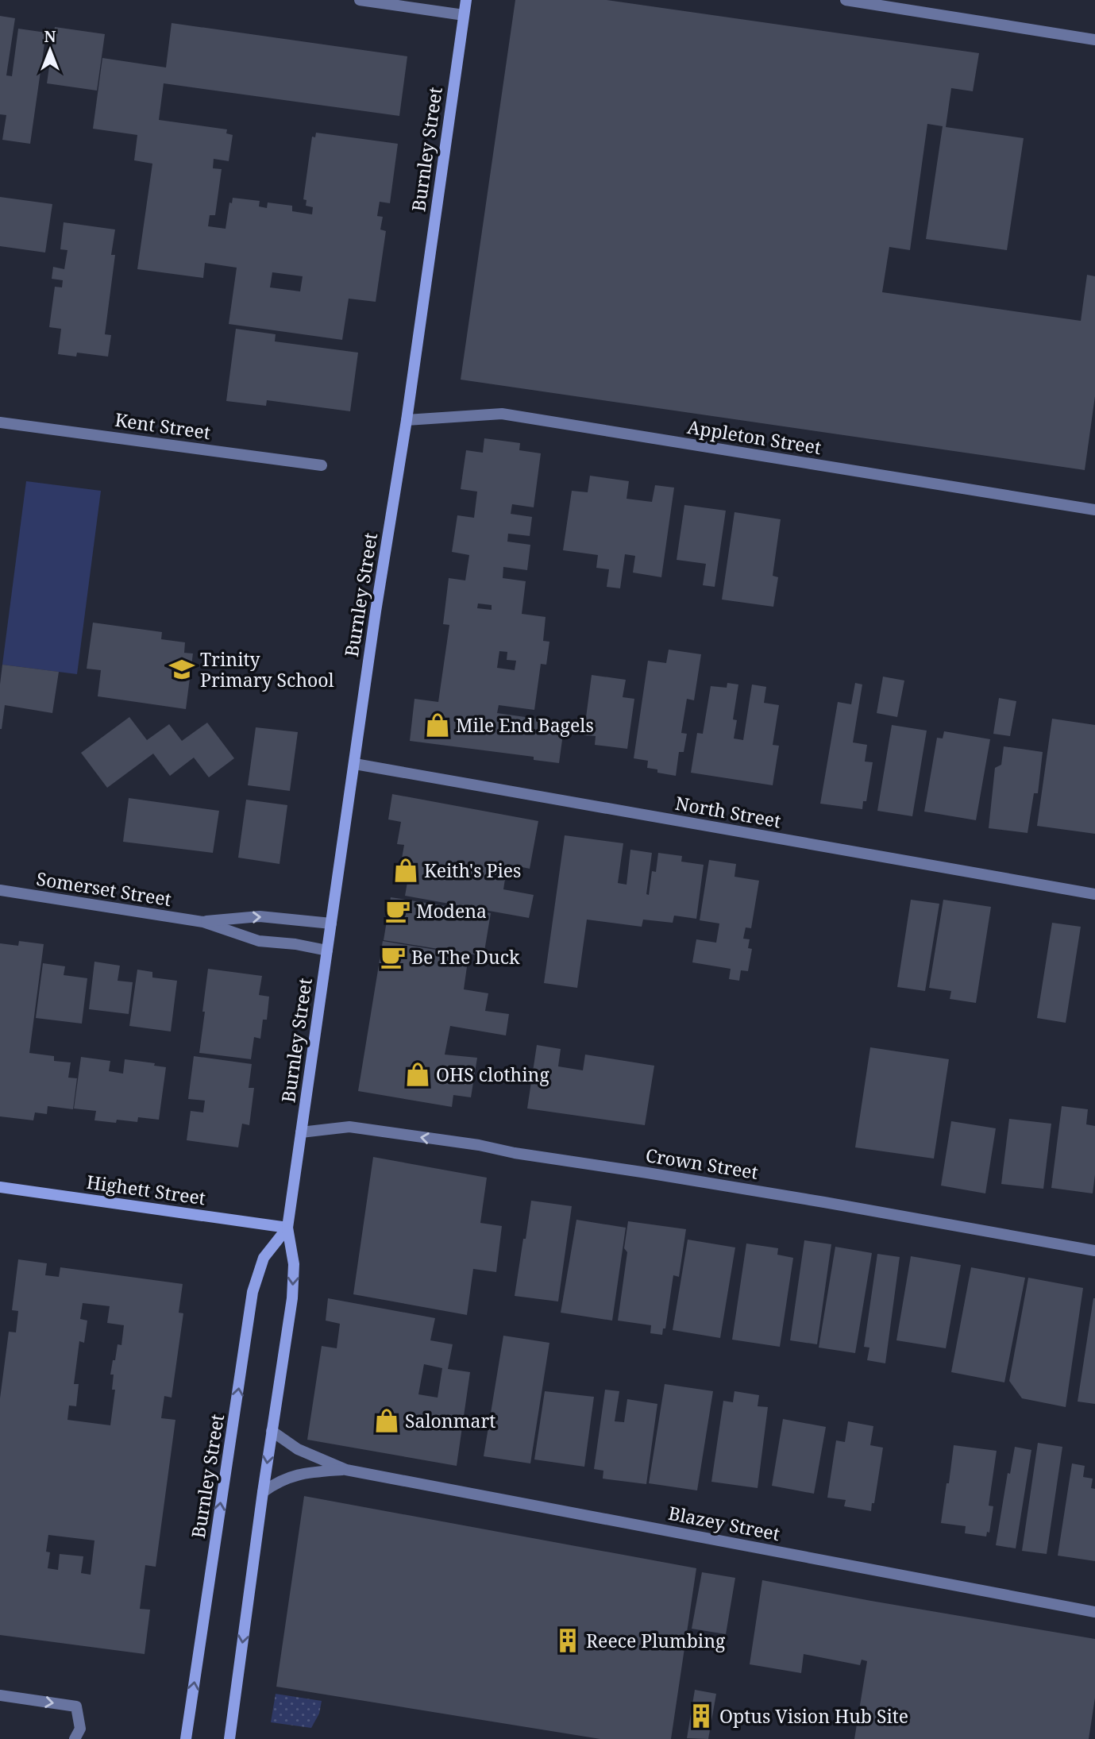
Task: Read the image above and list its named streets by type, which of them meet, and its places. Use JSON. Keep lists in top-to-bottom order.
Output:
{
  "streets": {
    "main road": ["Burnley Street", "Highett Street"],
    "street": [
      "Kent Street",
      "Appleton Street",
      "North Street",
      "Somerset Street",
      "Crown Street",
      "Blazey Street"
    ]
  },
  "crossings": [
    ["Burnley Street", "Appleton Street"],
    ["Burnley Street", "North Street"],
    ["Burnley Street", "Somerset Street"],
    ["Burnley Street", "Crown Street"],
    ["Burnley Street", "Highett Street"],
    ["Burnley Street", "Blazey Street"]
  ],
  "one_way": ["Crown Street"],
  "places": {
    "school or university": ["Trinity Primary School"],
    "shop": [
      "Mile End Bagels",
      "Keith's Pies",
      "OHS clothing",
      "Salonmart"
    ],
    "cafe": ["Modena", "Be The Duck"],
    "building": ["Reece Plumbing", "Optus Vision Hub Site"]
  },
  "north": "top"
}
